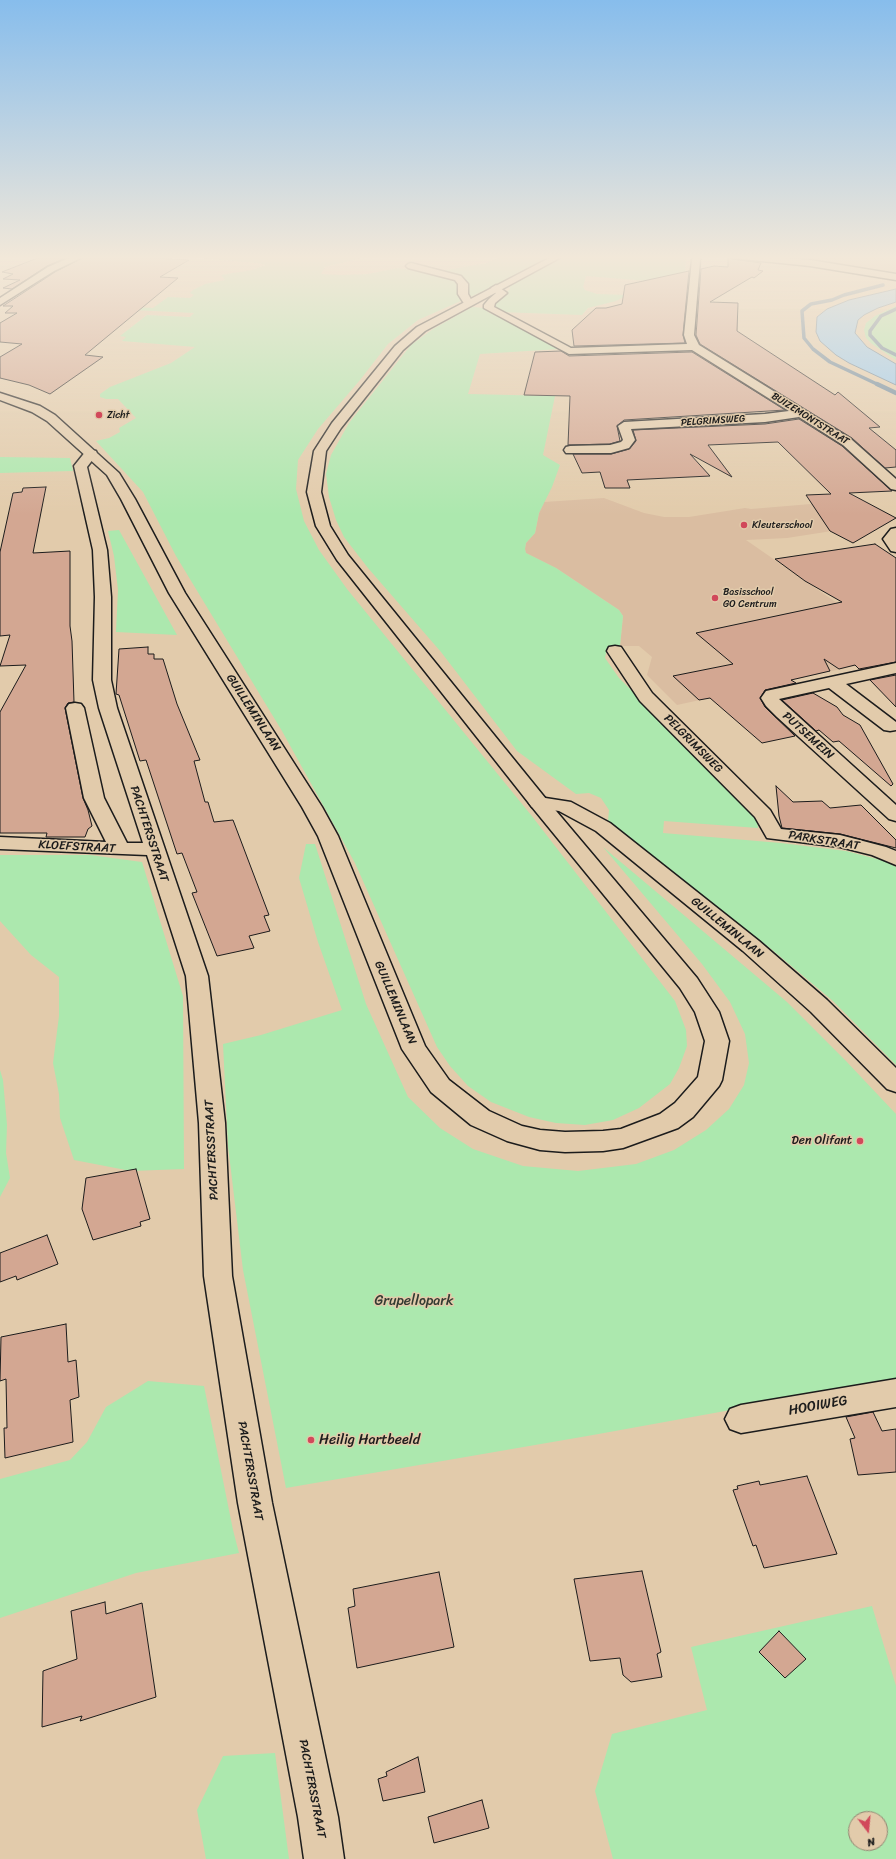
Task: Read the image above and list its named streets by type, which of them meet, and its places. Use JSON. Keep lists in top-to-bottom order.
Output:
{
  "streets": {
    "street": [
      "BUIZEMONTSTRAAT",
      "PELGRIMSWEG",
      "GUILLEMINLAAN",
      "PUTSEMEIN",
      "PACHTERSSTRAAT",
      "PARKSTRAAT",
      "KLOEFSTRAAT",
      "HOOIWEG"
    ]
  },
  "crossings": [
    ["BUIZEMONTSTRAAT", "PELGRIMSWEG"],
    ["PELGRIMSWEG", "PARKSTRAAT"],
    ["GUILLEMINLAAN", "PACHTERSSTRAAT"],
    ["PACHTERSSTRAAT", "KLOEFSTRAAT"]
  ],
  "parks": ["Grupellopark"],
  "places": [
    "Zicht",
    "Kleuterschool",
    "Basisschool GO Centrum",
    "Den Olifant",
    "Heilig Hartbeeld"
  ],
  "north": "bottom"
}
